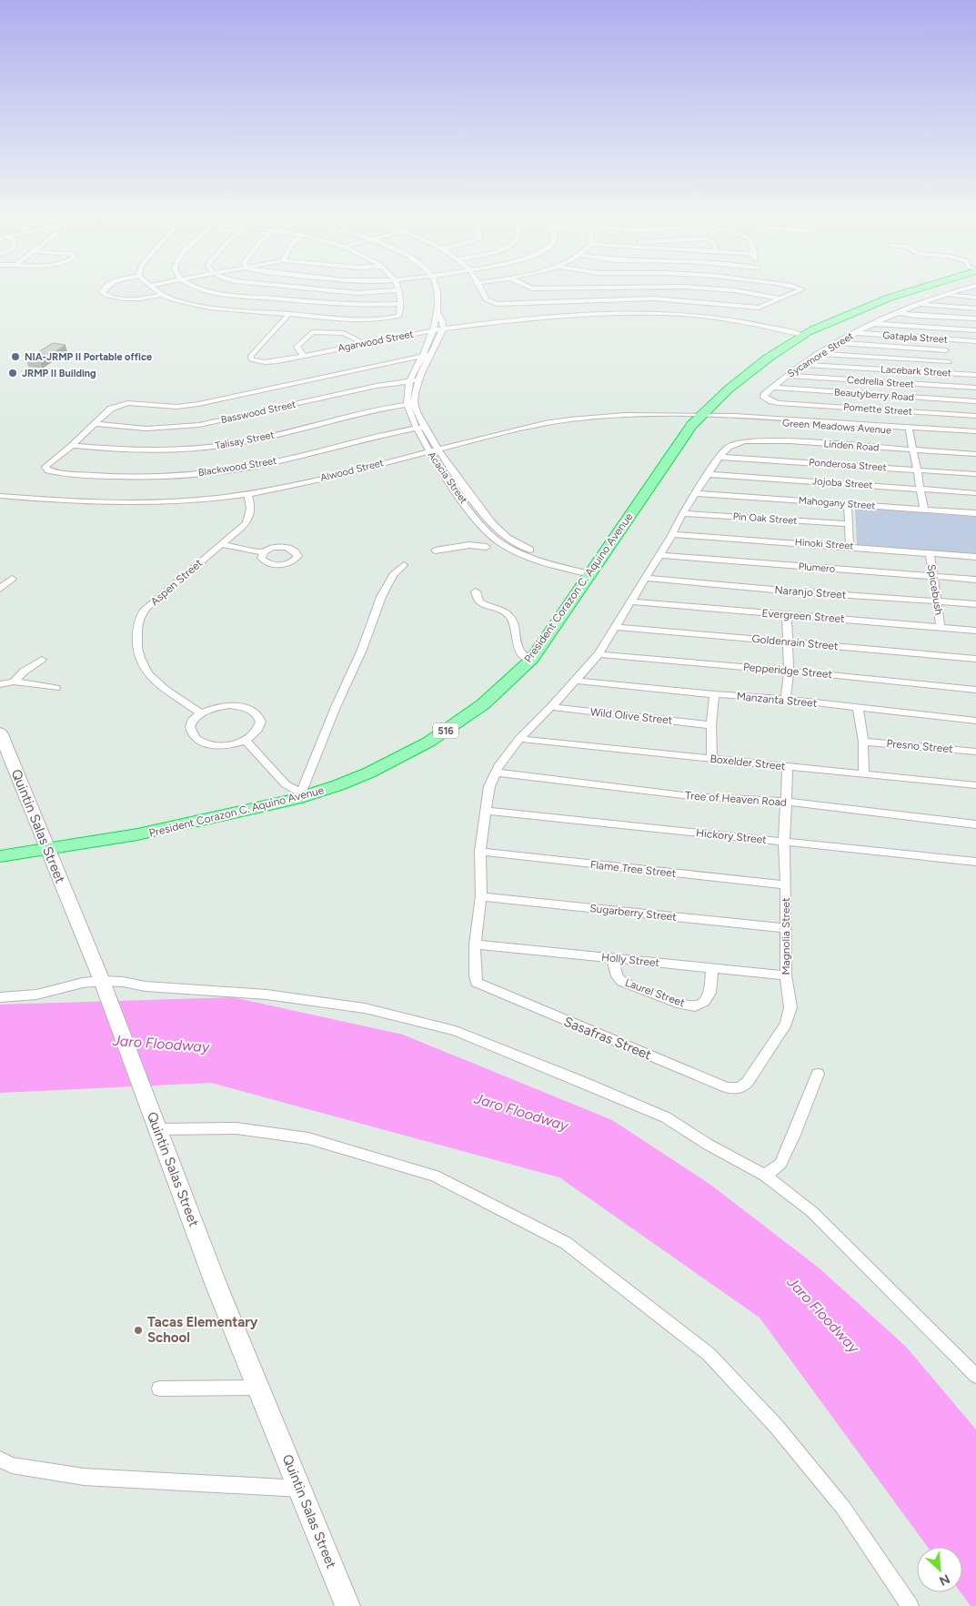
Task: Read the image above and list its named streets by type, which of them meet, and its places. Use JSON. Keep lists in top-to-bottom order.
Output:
{
  "streets": {
    "highway": ["President Corazon C. Aquino Avenue", "516"],
    "main road": ["Quintin Salas Street"],
    "street": [
      "Gatapla Street",
      "Agarwood Street",
      "Sycamore Street",
      "Lacebark Street",
      "Cedrella Street",
      "Beautyberry Road",
      "Pomette Street",
      "Basswood Street",
      "Green Meadows Avenue",
      "Talisay Street",
      "Linden Road",
      "Ponderosa Street",
      "Blackwood Street",
      "Alwood Street",
      "Acacia Street",
      "Jojoba Street",
      "Mahogany Street",
      "Pin Oak Street",
      "Hinoki Street",
      "Plumero",
      "Aspen Street",
      "Spicebush",
      "Naranjo Street",
      "Evergreen Street",
      "Goldenrain Street",
      "Pepperidge Street",
      "Manzanta Street",
      "Wild Olive Street",
      "Presno Street",
      "Boxelder Street",
      "Tree of Heaven Road",
      "Hickory Street",
      "Flame Tree Street",
      "Sugarberry Street",
      "Magnolia Street",
      "Holly Street",
      "Laurel Street",
      "Sasafras Street"
    ]
  },
  "crossings": [
    ["Gatapla Street", "Sycamore Street"],
    ["Agarwood Street", "Acacia Street"],
    ["Agarwood Street", "President Corazon C. Aquino Avenue"],
    ["Sycamore Street", "Lacebark Street"],
    ["Sycamore Street", "Cedrella Street"],
    ["Sycamore Street", "Beautyberry Road"],
    ["Sycamore Street", "Pomette Street"],
    ["Beautyberry Road", "Pomette Street"],
    ["Basswood Street", "Acacia Street"],
    ["Green Meadows Avenue", "Alwood Street"],
    ["Green Meadows Avenue", "President Corazon C. Aquino Avenue"],
    ["Talisay Street", "Blackwood Street"],
    ["Talisay Street", "Acacia Street"],
    ["Linden Road", "Ponderosa Street"],
    ["Blackwood Street", "Acacia Street"],
    ["Alwood Street", "Acacia Street"],
    ["Alwood Street", "Aspen Street"],
    ["Alwood Street", "President Corazon C. Aquino Avenue"],
    ["Acacia Street", "President Corazon C. Aquino Avenue"],
    ["Hinoki Street", "Spicebush"],
    ["Plumero", "Spicebush"],
    ["President Corazon C. Aquino Avenue", "Quintin Salas Street"],
    ["Spicebush", "Naranjo Street"],
    ["Spicebush", "Evergreen Street"],
    ["Boxelder Street", "Magnolia Street"],
    ["Tree of Heaven Road", "Magnolia Street"],
    ["Hickory Street", "Magnolia Street"],
    ["Flame Tree Street", "Magnolia Street"],
    ["Sugarberry Street", "Magnolia Street"],
    ["Magnolia Street", "Holly Street"],
    ["Magnolia Street", "Sasafras Street"],
    ["Holly Street", "Laurel Street"],
    ["Holly Street", "Sasafras Street"]
  ],
  "water": ["Jaro Floodway"],
  "places": ["NIA-JRMP II Portable office", "JRMP II Building", "Tacas Elementary School"],
  "north": "bottom right"
}
